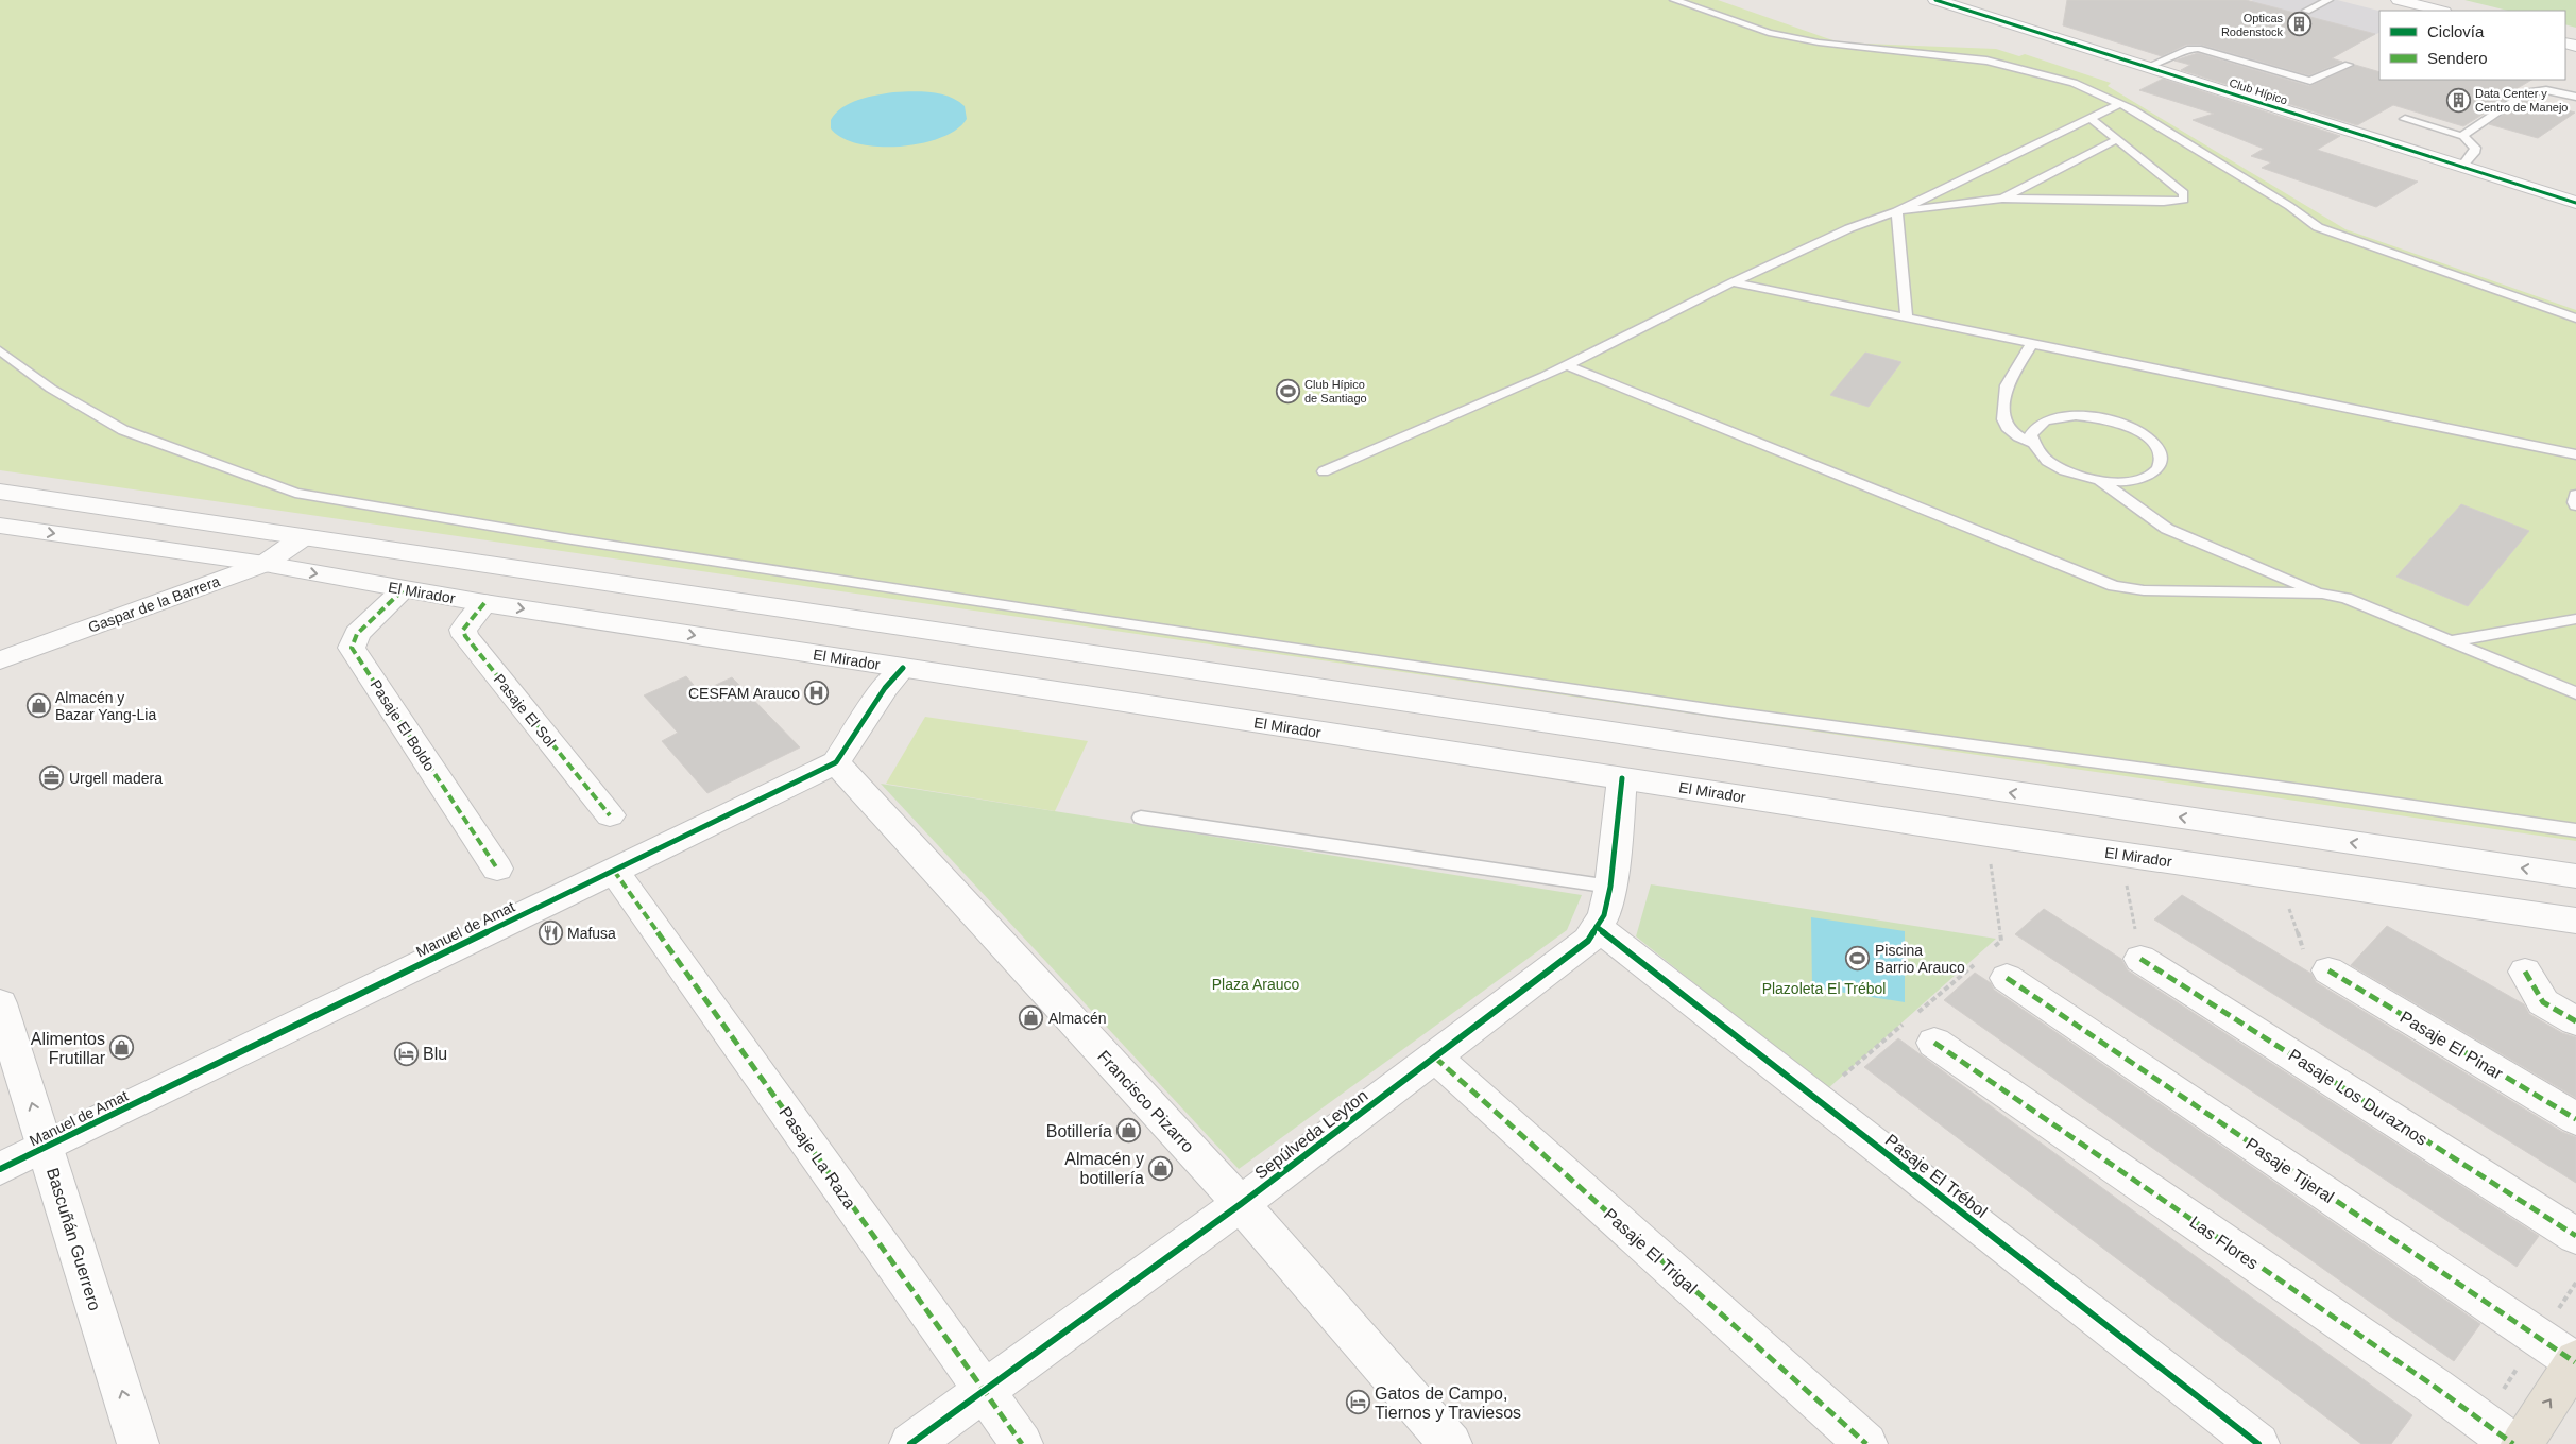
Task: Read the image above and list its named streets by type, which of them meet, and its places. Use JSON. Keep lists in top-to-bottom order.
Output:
{
  "streets": {
    "main road": [
      "Club Hípico",
      "El Mirador",
      "Gaspar de la Barrera",
      "Pasaje El Sol",
      "Pasaje El Boldo",
      "Manuel de Amat",
      "Pasaje El Pinar",
      "Pasaje Los Duraznos",
      "Francisco Pizarro",
      "Sepúlveda Leyton",
      "Pasaje La Raza",
      "Pasaje Tijeral",
      "Pasaje El Trébol",
      "Bascuñán Guerrero",
      "Las Flores",
      "Pasaje El Trigal"
    ]
  },
  "crossings": [
    ["El Mirador", "Gaspar de la Barrera"],
    ["El Mirador", "Pasaje El Sol"],
    ["El Mirador", "Pasaje El Boldo"],
    ["El Mirador", "Sepúlveda Leyton"],
    ["Manuel de Amat", "Francisco Pizarro"],
    ["Manuel de Amat", "Pasaje La Raza"],
    ["Manuel de Amat", "Bascuñán Guerrero"],
    ["Francisco Pizarro", "Sepúlveda Leyton"],
    ["Sepúlveda Leyton", "Pasaje La Raza"],
    ["Sepúlveda Leyton", "Pasaje El Trébol"],
    ["Sepúlveda Leyton", "Pasaje El Trigal"]
  ],
  "one_way": ["Bascuñán Guerrero"],
  "parks": ["Plaza Arauco", "Plazoleta El Trébol"],
  "places": {
    "building": ["Opticas Rodenstock", "Data Center y Centro de Manejo"],
    "sports": ["Club Hípico de Santiago", "Piscina Barrio Arauco"],
    "hospital": ["CESFAM Arauco"],
    "shop": [
      "Almacén y Bazar Yang-Lia",
      "Almacén",
      "Alimentos Frutillar",
      "Botillería",
      "Almacén y botillería"
    ],
    "office": ["Urgell madera"],
    "restaurant": ["Mafusa"],
    "hotel": ["Blu", "Gatos de Campo, Tiernos y Traviesos"]
  },
  "legend": ["Ciclovía", "Sendero"]
}
